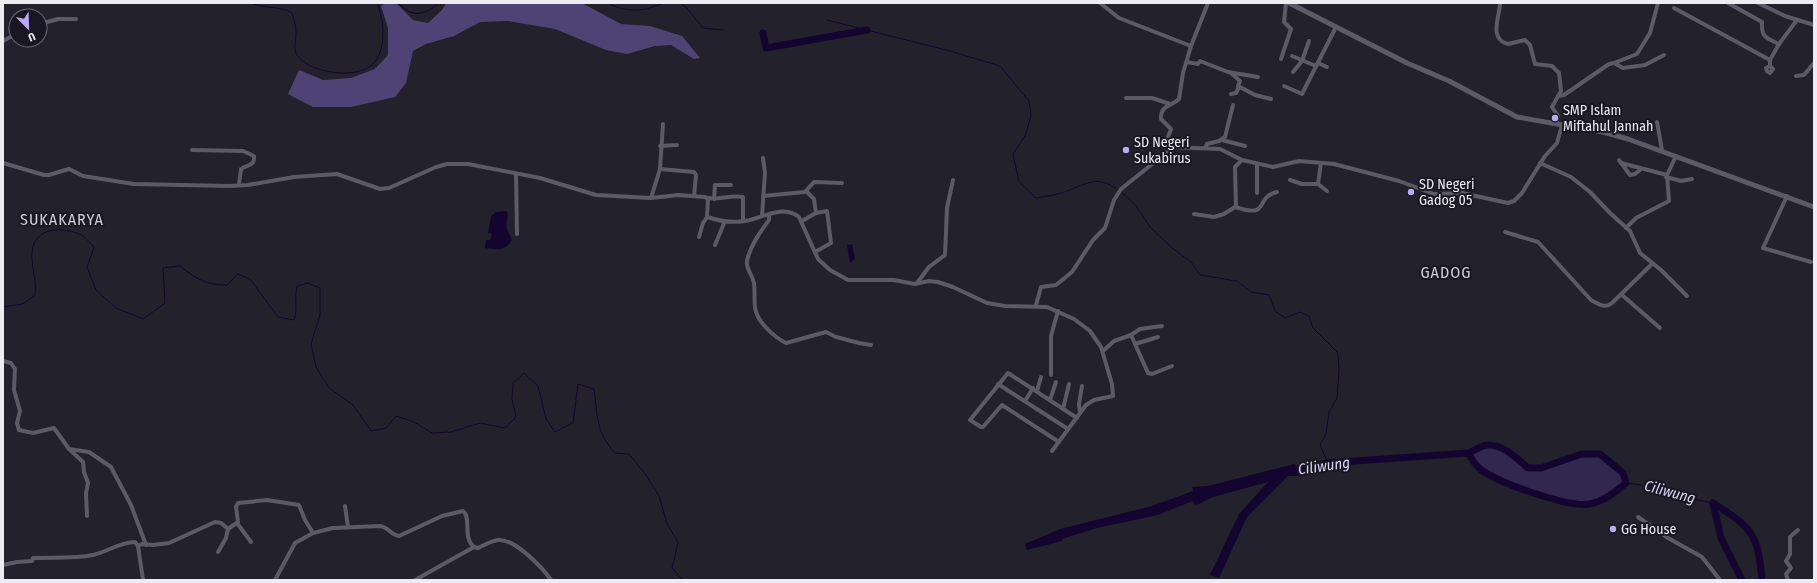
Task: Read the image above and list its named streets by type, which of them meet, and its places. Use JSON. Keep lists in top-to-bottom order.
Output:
{
  "districts": ["SUKAKARYA", "GADOG"],
  "water": ["Ciliwung"],
  "places": [
    "SMP Islam Miftahul Jannah",
    "SD Negeri Sukabirus",
    "SD Negeri Gadog 05",
    "GG House"
  ],
  "north": "bottom right"
}
